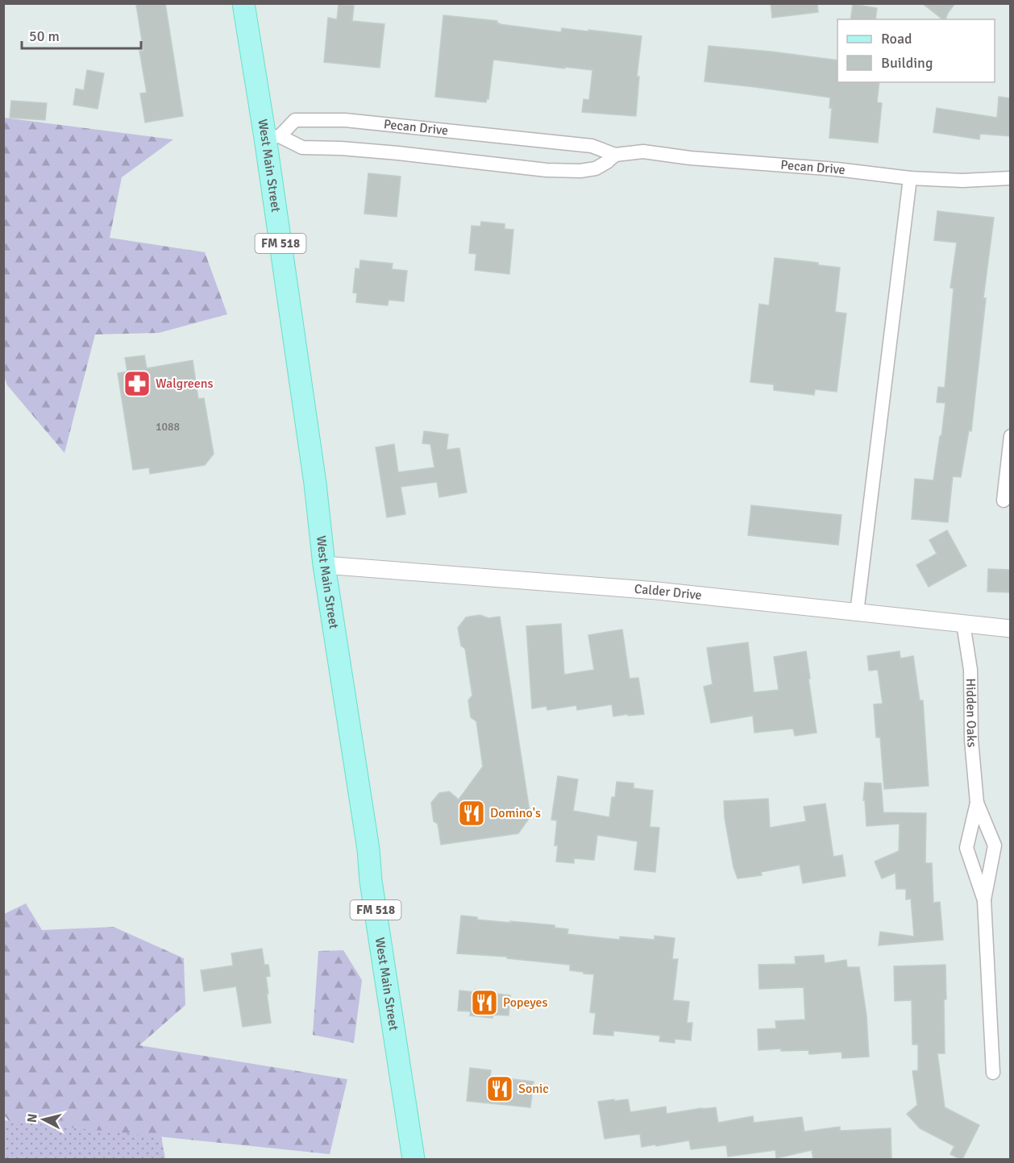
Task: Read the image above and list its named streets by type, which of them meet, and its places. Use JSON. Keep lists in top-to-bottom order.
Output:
{
  "streets": {
    "main road": ["West Main Street", "FM 518"],
    "street": ["Pecan Drive", "Calder Drive", "Hidden Oaks"]
  },
  "crossings": [
    ["Pecan Drive", "West Main Street"],
    ["West Main Street", "Calder Drive"],
    ["Calder Drive", "Hidden Oaks"]
  ],
  "places": {
    "pharmacy": ["Walgreens"],
    "restaurant": ["Domino's", "Popeyes", "Sonic"]
  },
  "house_numbers": ["1088"],
  "legend": ["Road", "Building"],
  "scale_bar": "50 m",
  "north": "left"
}
